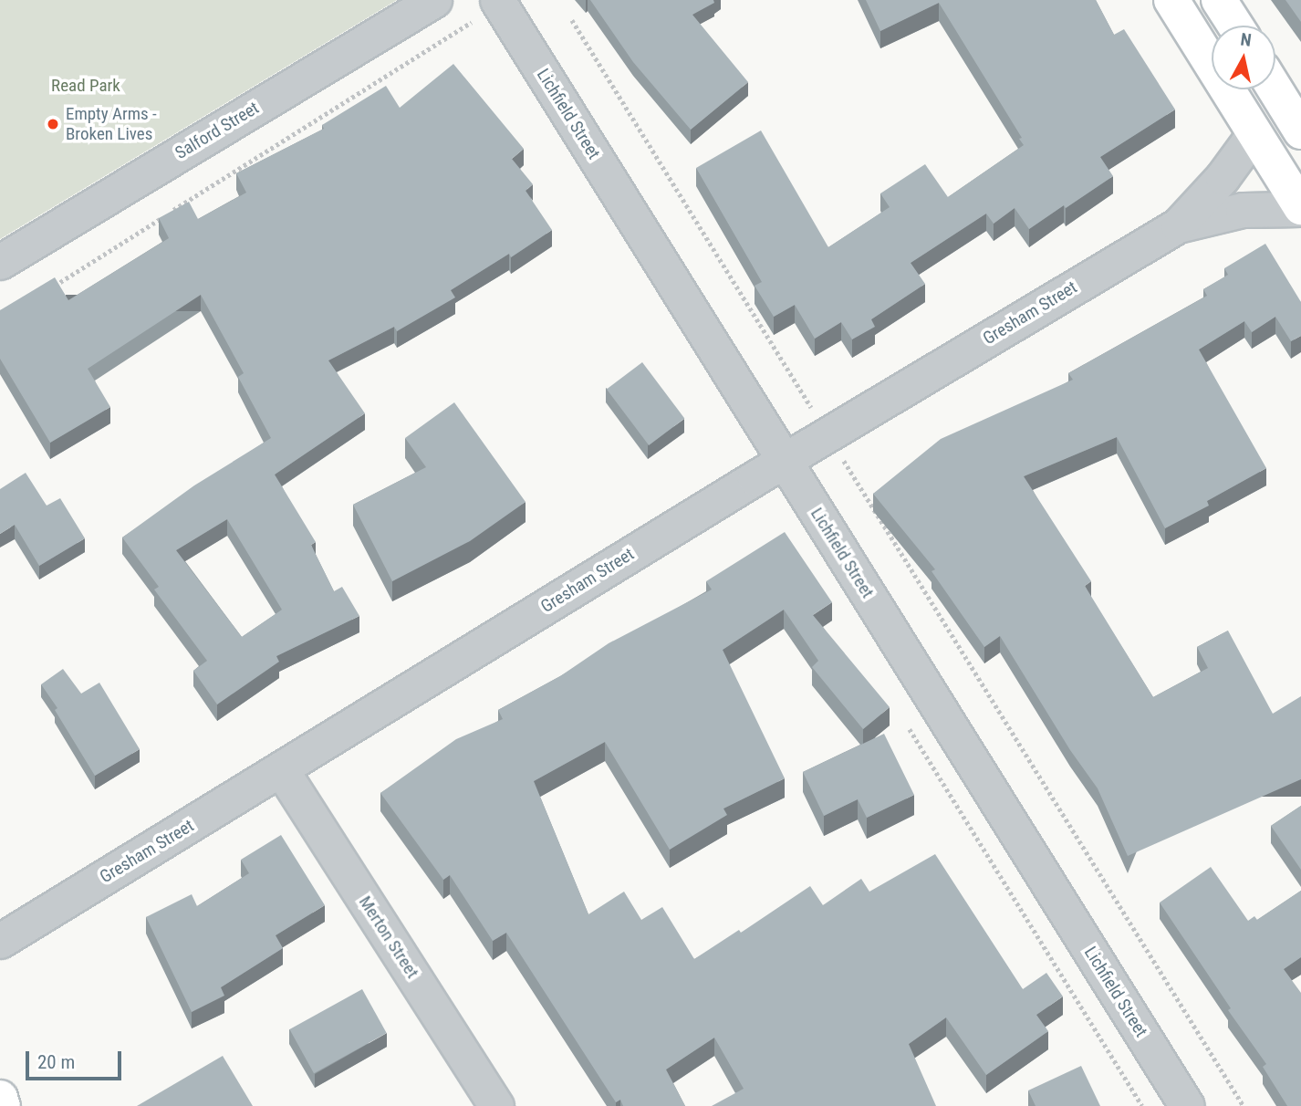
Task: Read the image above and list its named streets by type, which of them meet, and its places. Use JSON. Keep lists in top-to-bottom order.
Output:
{
  "streets": {
    "street": [
      "Lichfield Street",
      "Salford Street",
      "Gresham Street",
      "Merton Street"
    ]
  },
  "crossings": [
    ["Lichfield Street", "Gresham Street"],
    ["Gresham Street", "Merton Street"]
  ],
  "parks": ["Read Park"],
  "places": ["Empty Arms - Broken Lives"],
  "scale_bar": "20 m",
  "north": "top"
}
